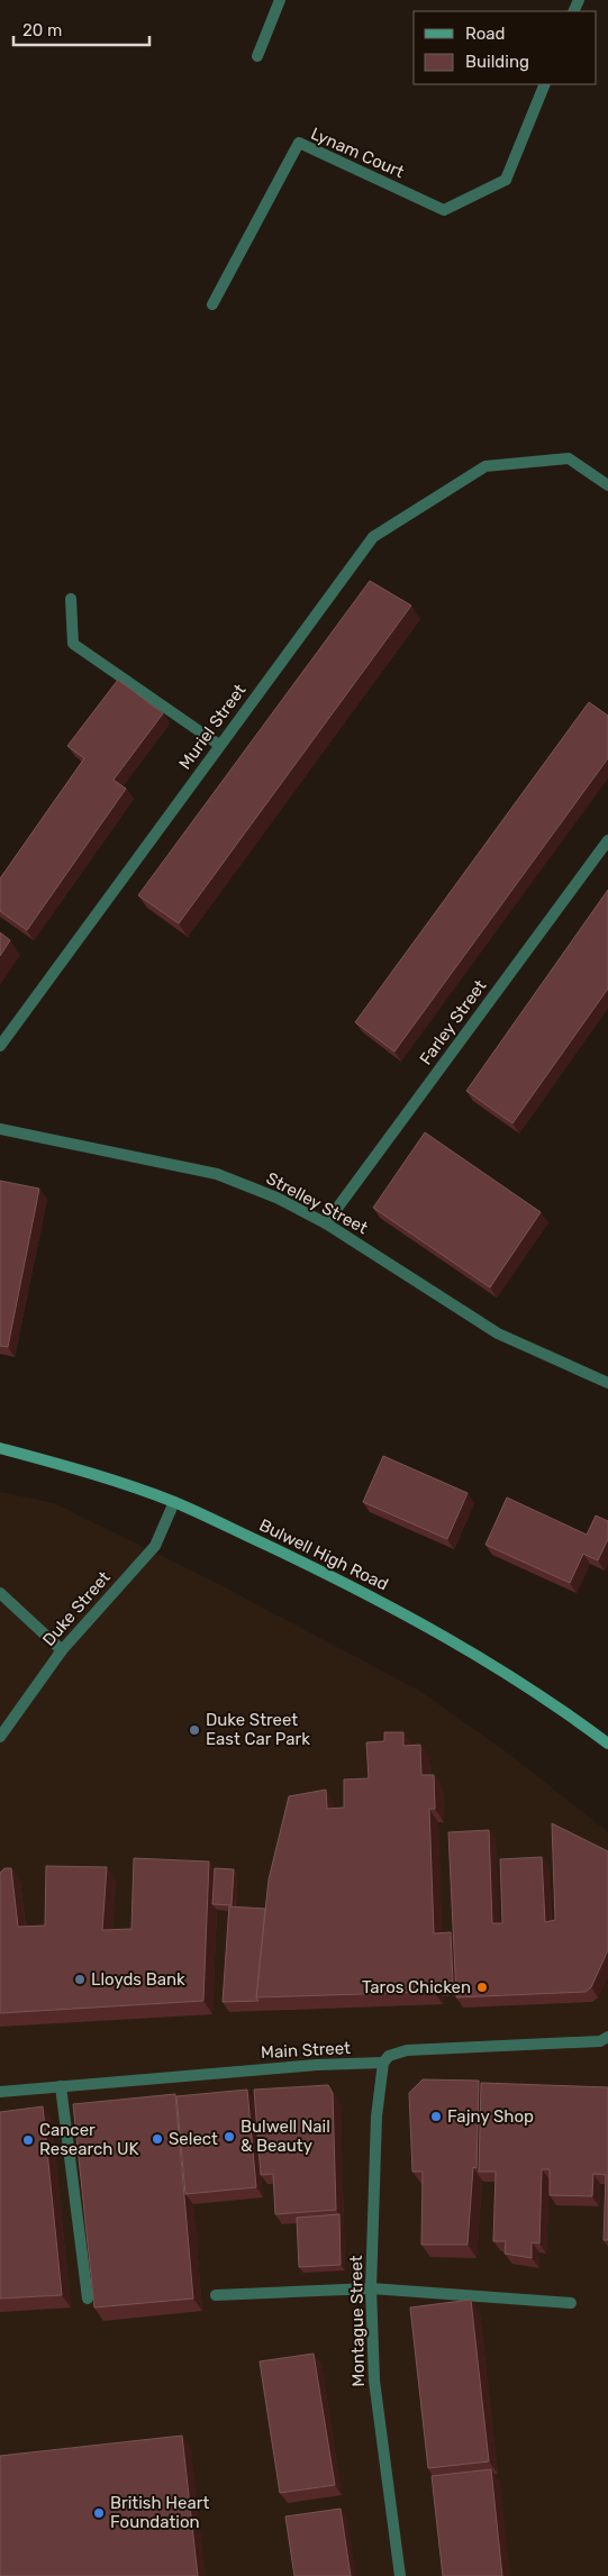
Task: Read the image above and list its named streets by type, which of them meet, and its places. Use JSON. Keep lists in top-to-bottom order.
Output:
{
  "streets": {
    "main road": ["Bulwell High Road"],
    "street": [
      "Lynam Court",
      "Muriel Street",
      "Farley Street",
      "Strelley Street",
      "Duke Street",
      "Main Street",
      "Montague Street"
    ]
  },
  "crossings": [
    ["Farley Street", "Strelley Street"],
    ["Bulwell High Road", "Duke Street"],
    ["Main Street", "Montague Street"]
  ],
  "places": [
    "Duke Street East Car Park",
    "Lloyds Bank",
    "Taros Chicken",
    "Fajny Shop",
    "Bulwell Nail & Beauty",
    "Select",
    "Cancer Research UK",
    "British Heart Foundation"
  ],
  "legend": ["Road", "Building"],
  "scale_bar": "20 m"
}
